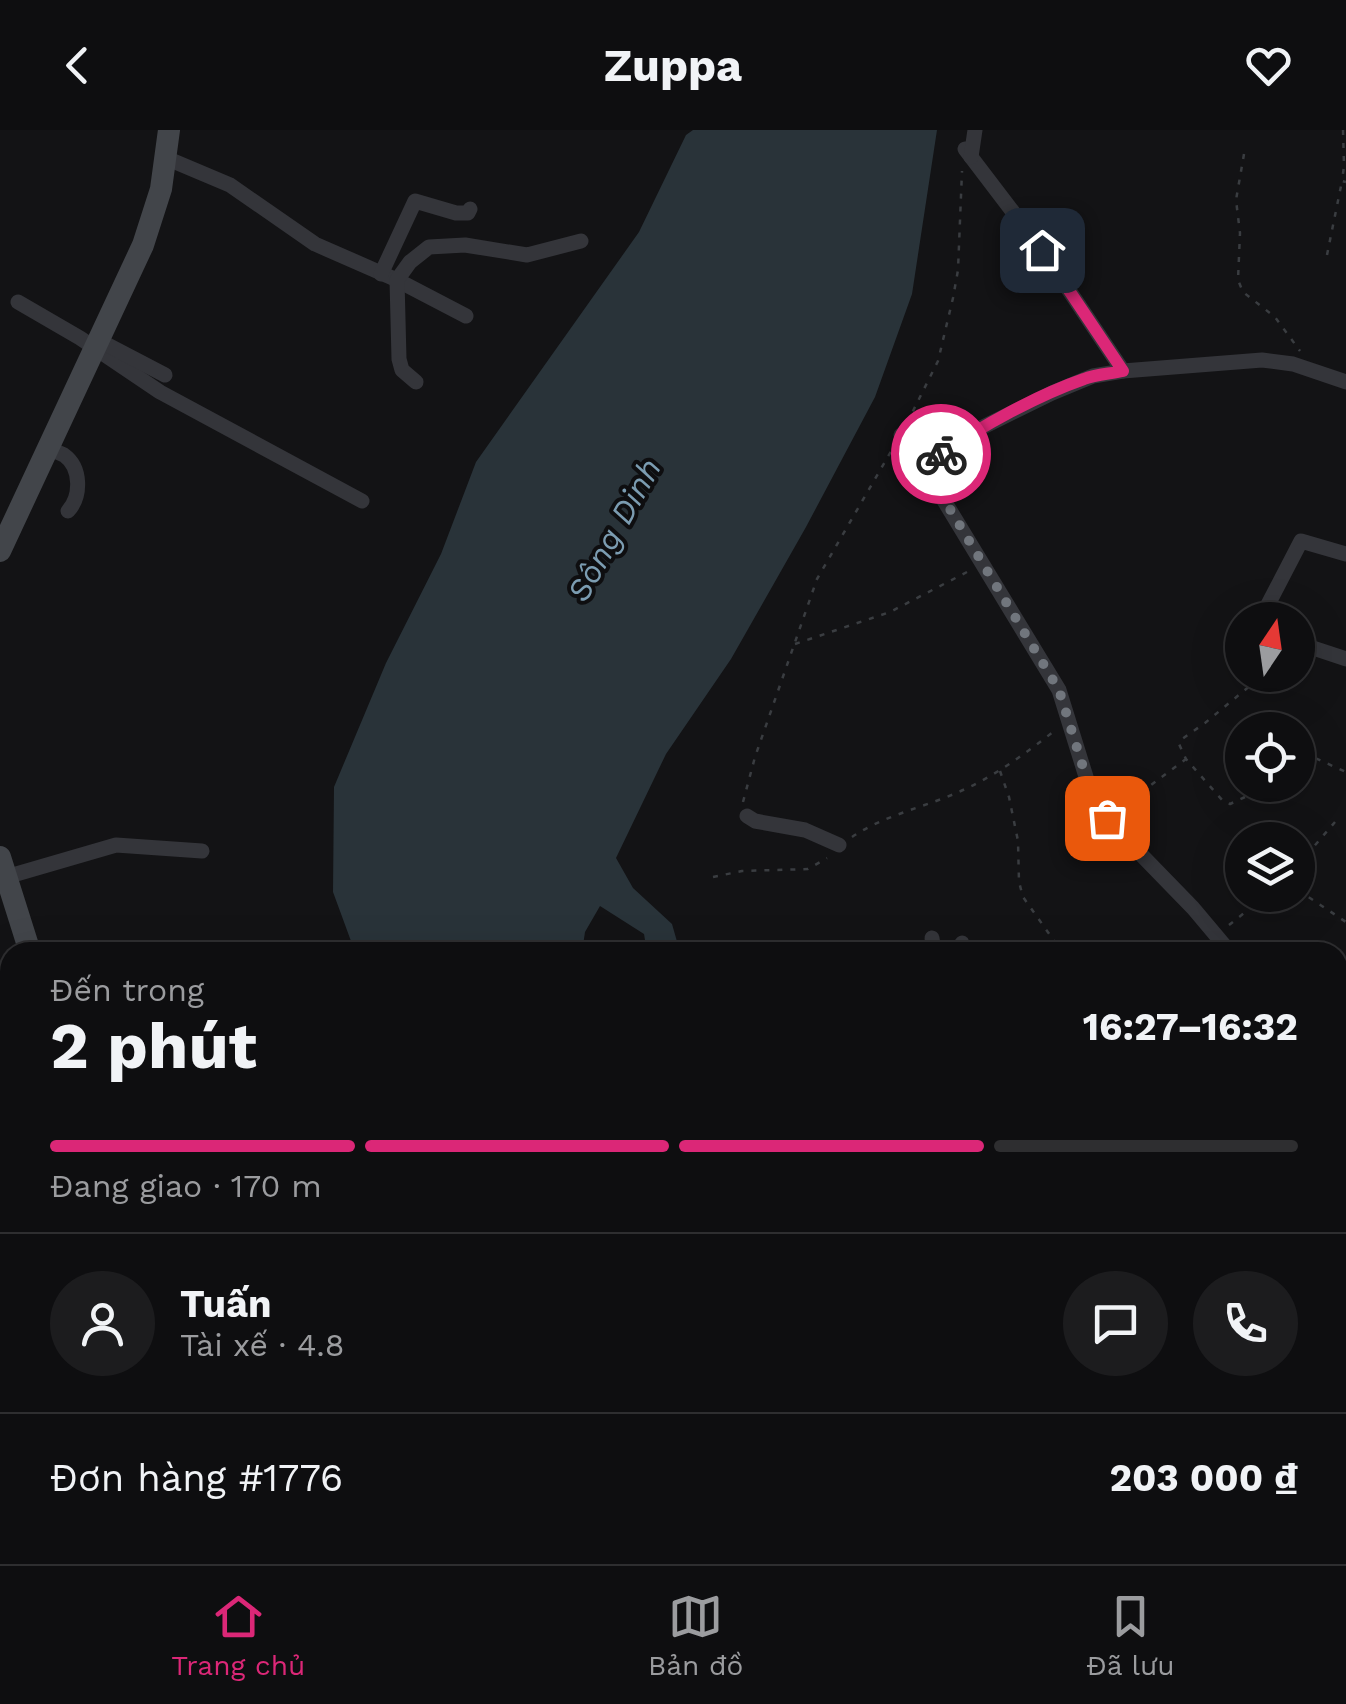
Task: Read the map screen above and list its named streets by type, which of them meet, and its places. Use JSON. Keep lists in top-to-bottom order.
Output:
{
  "water": ["Sông Dinh"],
  "north": "top",
  "page": {
    "header": "Zuppa",
    "heading": ["2 phút", "Đến trong", "16:27–16:32"],
    "panel": [
      "Tuấn",
      "Tài xế · 4.8",
      "Đơn hàng #1776",
      "203 000 ₫"
    ],
    "bar": "Đang giao · 170 m",
    "tabs": ["Trang chủ", "Bản đồ", "Đã lưu"]
  }
}
